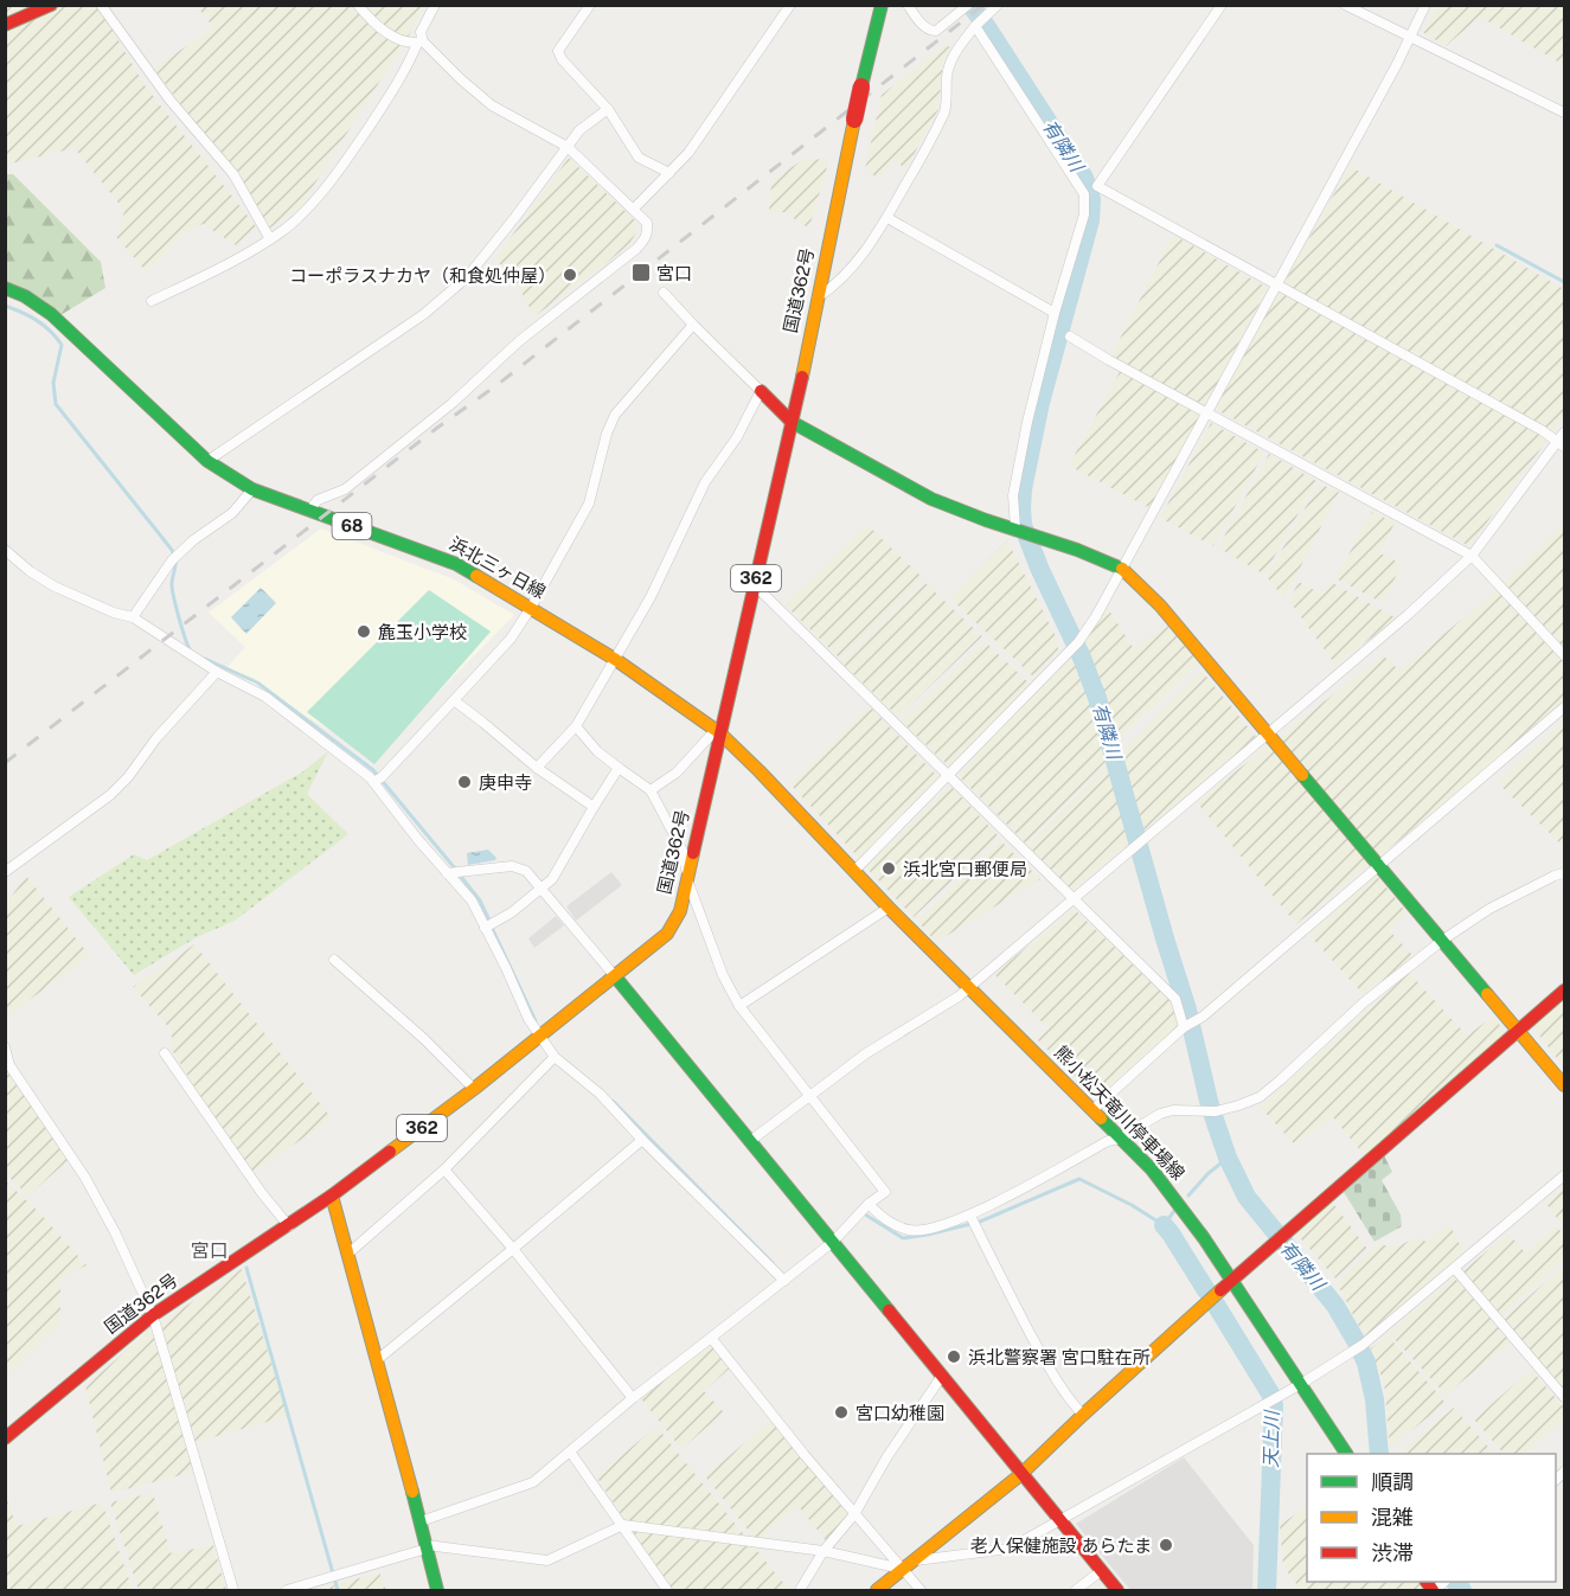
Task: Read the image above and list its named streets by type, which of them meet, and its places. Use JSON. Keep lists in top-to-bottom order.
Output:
{
  "streets": {
    "main road": [
      "国道362号",
      "68",
      "浜北三ヶ日線",
      "362",
      "熊小松天竜川停車場線"
    ]
  },
  "crossings": [
    ["国道362号", "浜北三ヶ日線"],
    ["国道362号", "熊小松天竜川停車場線"],
    ["浜北三ヶ日線", "熊小松天竜川停車場線"]
  ],
  "districts": ["宮口"],
  "water": ["有隣川", "天上川"],
  "places": {
    "transit": ["宮口"],
    "other": [
      "コーポラスナカヤ（和食処仲屋）",
      "麁玉小学校",
      "庚申寺",
      "浜北宮口郵便局",
      "浜北警察署 宮口駐在所",
      "宮口幼稚園",
      "老人保健施設 あらたま"
    ]
  },
  "legend": ["順調", "混雑", "渋滞"]
}
